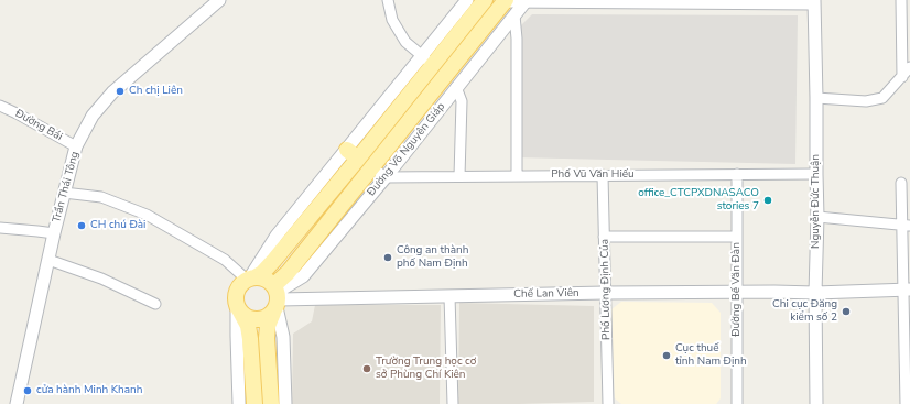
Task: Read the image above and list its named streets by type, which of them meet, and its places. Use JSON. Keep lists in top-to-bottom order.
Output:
{
  "streets": {
    "main road": ["Đường Võ Nguyên Giáp"],
    "street": [
      "Đường Bái",
      "Phố Vũ Văn Hiếu",
      "Trần Thái Tông",
      "Nguyễn Đức Thuận",
      "Phố Lương Định Của",
      "Đường Bế Văn Đàn",
      "Chế Lan Viên"
    ]
  },
  "crossings": [
    ["Đường Bái", "Trần Thái Tông"],
    ["Đường Võ Nguyên Giáp", "Phố Vũ Văn Hiếu"],
    ["Đường Võ Nguyên Giáp", "Chế Lan Viên"],
    ["Phố Vũ Văn Hiếu", "Nguyễn Đức Thuận"],
    ["Phố Vũ Văn Hiếu", "Phố Lương Định Của"],
    ["Phố Vũ Văn Hiếu", "Đường Bế Văn Đàn"],
    ["Nguyễn Đức Thuận", "Chế Lan Viên"],
    ["Phố Lương Định Của", "Chế Lan Viên"],
    ["Đường Bế Văn Đàn", "Chế Lan Viên"]
  ],
  "places": [
    "Ch chị Liên",
    "office_CTCPXDNASACO stories 7",
    "CH chú Đài",
    "Công an thành phố Nam Định",
    "Chi cục Đăng kiểm số 2",
    "Cục thuế tỉnh Nam Định",
    "Trường Trung học cơ sở Phùng Chí Kiên",
    "cửa hành Minh Khanh"
  ]
}
